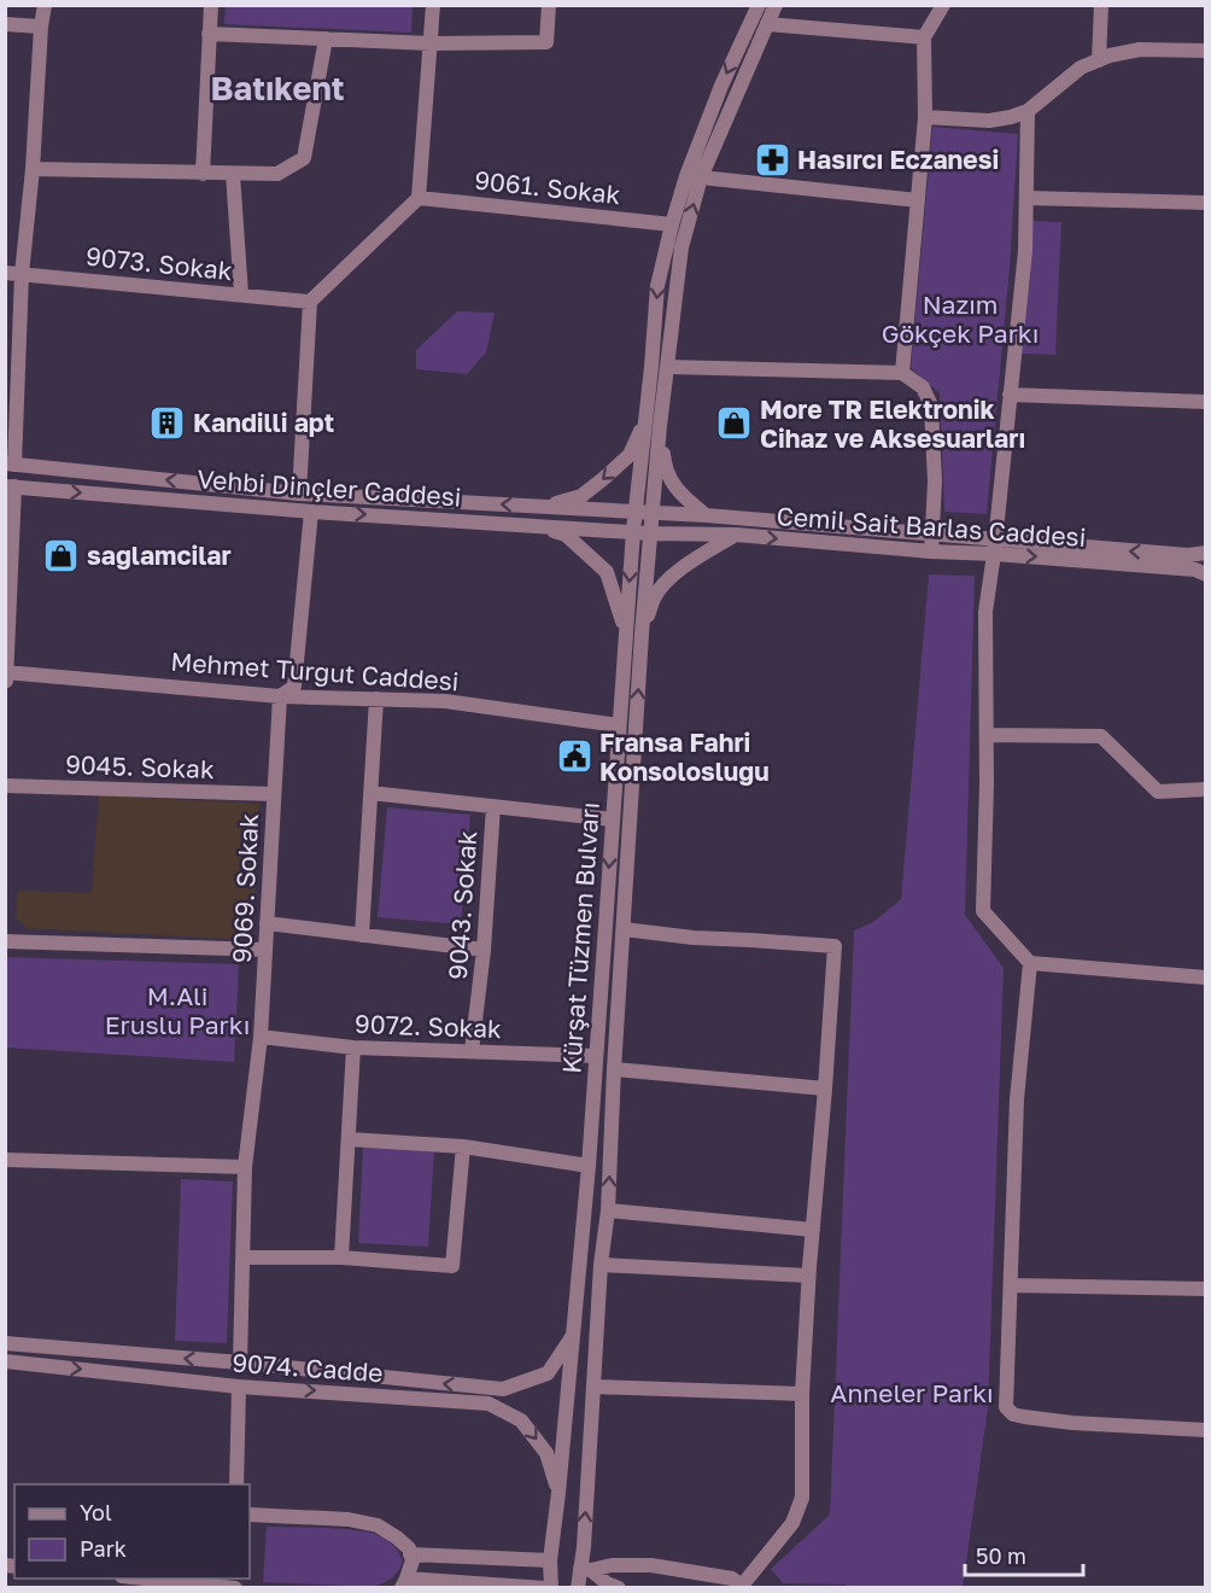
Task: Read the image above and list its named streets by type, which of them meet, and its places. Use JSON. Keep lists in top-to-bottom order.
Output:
{
  "streets": {
    "street": [
      "9061. Sokak",
      "9073. Sokak",
      "Vehbi Dinçler Caddesi",
      "Cemil Sait Barlas Caddesi",
      "Mehmet Turgut Caddesi",
      "9045. Sokak",
      "9069. Sokak",
      "9043. Sokak",
      "Kürşat Tüzmen Bulvarı",
      "9072. Sokak",
      "9074. Cadde"
    ]
  },
  "crossings": [
    ["9061. Sokak", "Kürşat Tüzmen Bulvarı"],
    ["Vehbi Dinçler Caddesi", "Cemil Sait Barlas Caddesi"],
    ["Vehbi Dinçler Caddesi", "9069. Sokak"],
    ["Vehbi Dinçler Caddesi", "Kürşat Tüzmen Bulvarı"],
    ["Cemil Sait Barlas Caddesi", "Kürşat Tüzmen Bulvarı"],
    ["Mehmet Turgut Caddesi", "9069. Sokak"],
    ["Mehmet Turgut Caddesi", "Kürşat Tüzmen Bulvarı"],
    ["9045. Sokak", "9069. Sokak"],
    ["9069. Sokak", "9072. Sokak"],
    ["9069. Sokak", "9074. Cadde"],
    ["9043. Sokak", "9072. Sokak"],
    ["Kürşat Tüzmen Bulvarı", "9072. Sokak"],
    ["Kürşat Tüzmen Bulvarı", "9074. Cadde"]
  ],
  "one_way": ["Vehbi Dinçler Caddesi"],
  "districts": ["Batıkent"],
  "parks": ["Nazım Gökçek Parkı", "M.Ali Eruslu Parkı", "Anneler Parkı"],
  "places": {
    "pharmacy": ["Hasırcı Eczanesi"],
    "building": ["Kandilli apt"],
    "shop": ["More TR Elektronik Cihaz ve Aksesuarları", "sağlamcilar"],
    "public building": ["Fransa Fahri Konsolosluğu"]
  },
  "legend": ["Yol", "Park"],
  "scale_bar": "50 m"
}
